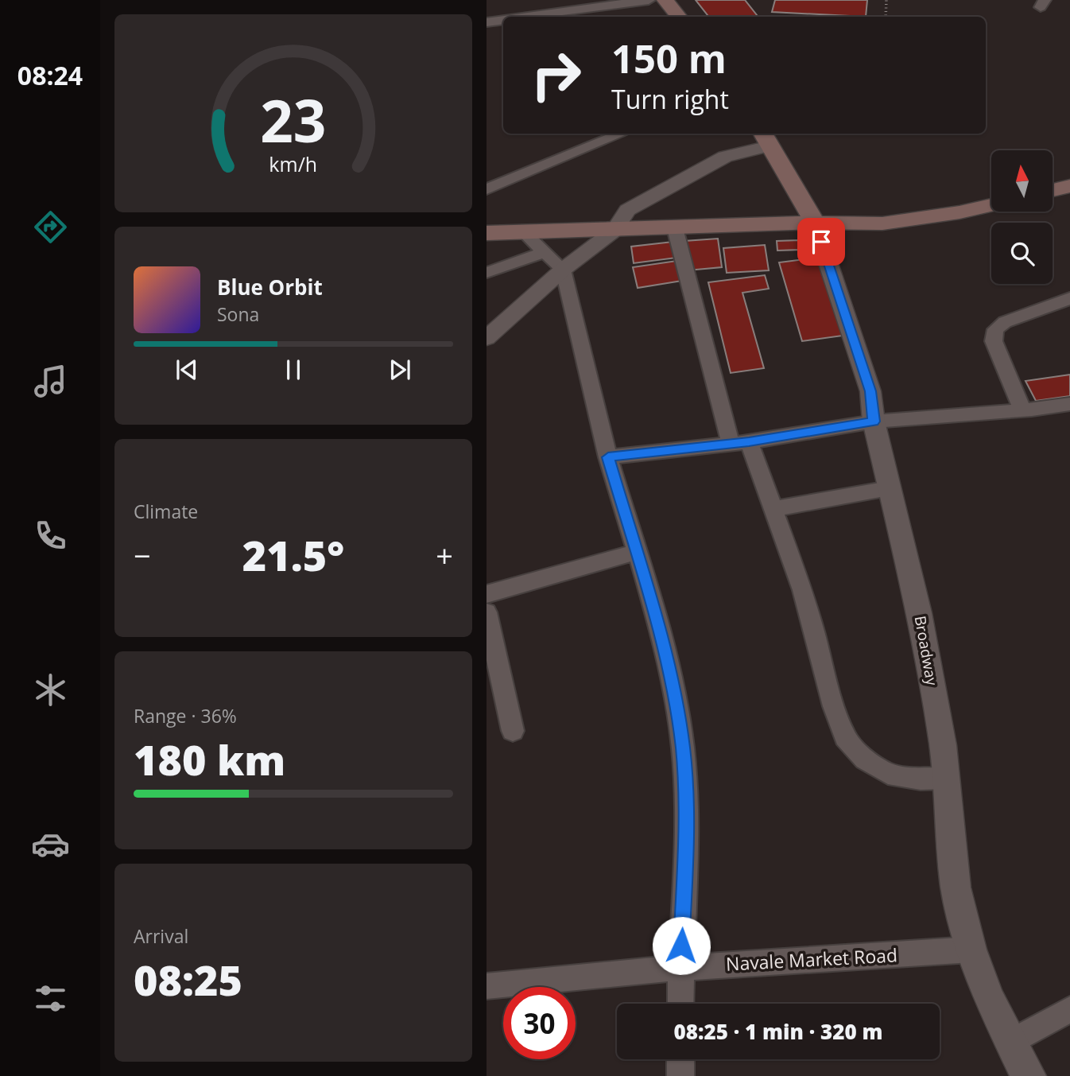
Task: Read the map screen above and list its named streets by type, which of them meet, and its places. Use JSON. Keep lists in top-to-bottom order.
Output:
{
  "streets": {
    "street": ["Broadway", "Navale Market Road"]
  },
  "crossings": [
    ["Broadway", "Navale Market Road"]
  ],
  "north": "top",
  "page": {
    "tabs": "08:24",
    "turn": ["150 m", "Turn right"],
    "song": ["Blue Orbit", "Sona"],
    "tile": [
      "Climate",
      ["Range · 36%", "180 km"],
      ["Arrival", "08:25"]
    ],
    "heat": ["−", "21.5°", "+"],
    "limit": "30",
    "trip": "08:25 · 1 min · 320 m",
    "gauge": ["23", "km/h"]
  }
}
